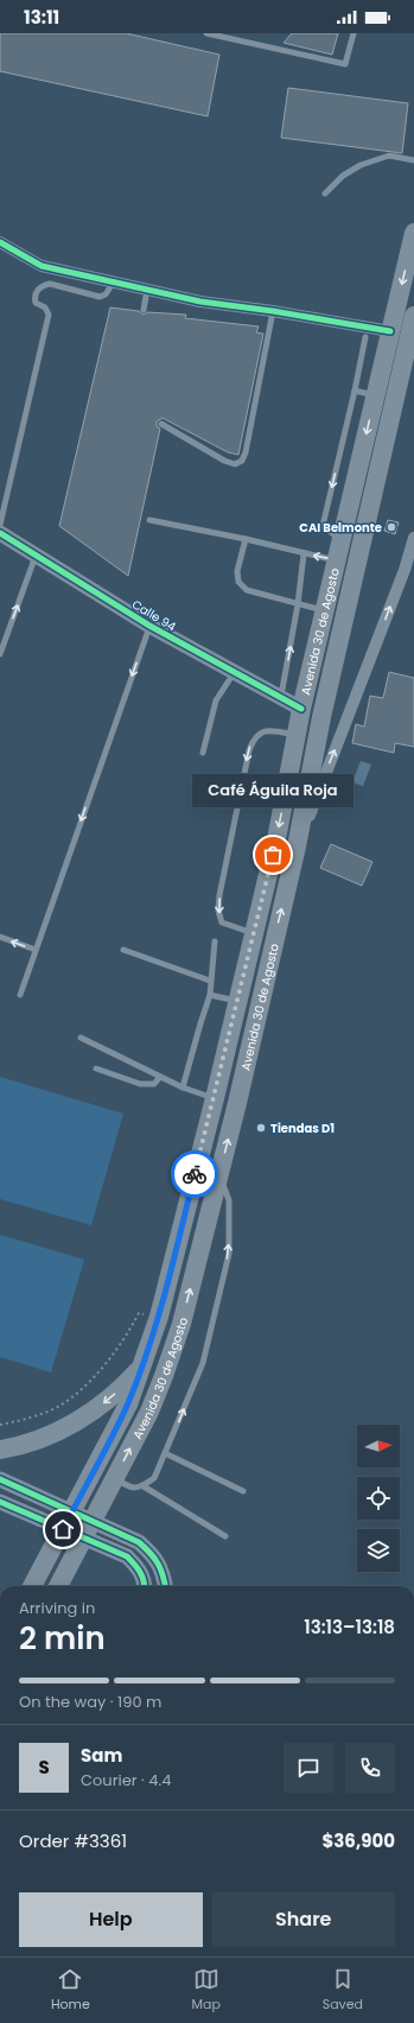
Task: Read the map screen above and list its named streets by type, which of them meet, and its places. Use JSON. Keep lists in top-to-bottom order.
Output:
{
  "streets": {
    "main road": ["Avenida 30 de Agosto"],
    "street": ["Calle 94"]
  },
  "crossings": [
    ["Calle 94", "Avenida 30 de Agosto"]
  ],
  "places": ["CAI Belmonte", "Café Águila Roja", "Tiendas D1"],
  "north": "right",
  "page": {
    "status": "13:11",
    "bubble": "Café Águila Roja",
    "heading": ["2 min", "Arriving in", "13:13–13:18"],
    "panel": [
      "Sam",
      "Courier · 4.4",
      "Order #3361",
      "$36,900"
    ],
    "bar": "On the way · 190 m",
    "round": "S",
    "buttons": ["Help", "Share"],
    "tabs": ["Home", "Map", "Saved"]
  }
}
